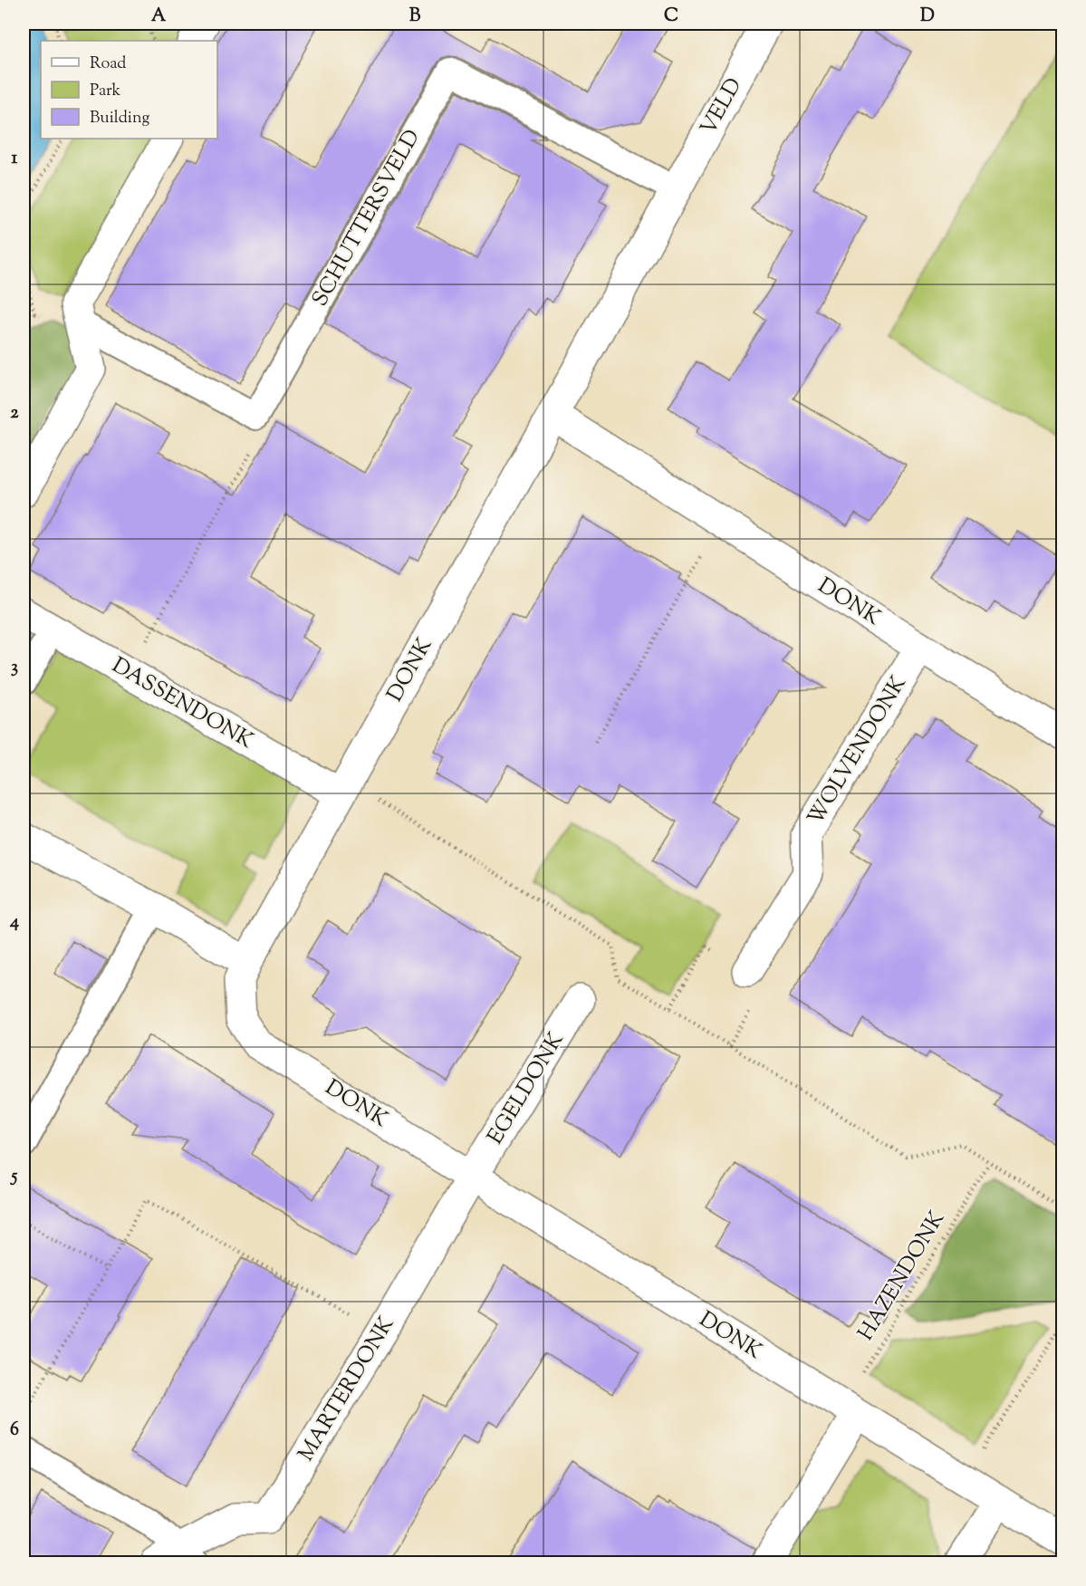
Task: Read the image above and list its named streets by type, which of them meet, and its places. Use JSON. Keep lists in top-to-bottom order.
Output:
{
  "streets": {
    "street": [
      "VELD",
      "DONK",
      "DASSENDONK",
      "WOLVENDONK",
      "EGELDONK",
      "MARTERDONK"
    ],
    "lane": ["SCHUTTERSVELD"],
    "path": ["HAZENDONK"]
  },
  "crossings": [
    ["VELD", "SCHUTTERSVELD"],
    ["VELD", "DONK"],
    ["SCHUTTERSVELD", "DONK"],
    ["DONK", "DASSENDONK"],
    ["DONK", "WOLVENDONK"],
    ["DONK", "EGELDONK"],
    ["DONK", "HAZENDONK"],
    ["DONK", "MARTERDONK"],
    ["EGELDONK", "MARTERDONK"]
  ],
  "legend": ["Road", "Park", "Building"],
  "grid": {
    "columns": [
      "A",
      "B",
      "C",
      "D"
    ],
    "rows": [
      "1",
      "2",
      "3",
      "4",
      "5",
      "6"
    ]
  }
}
